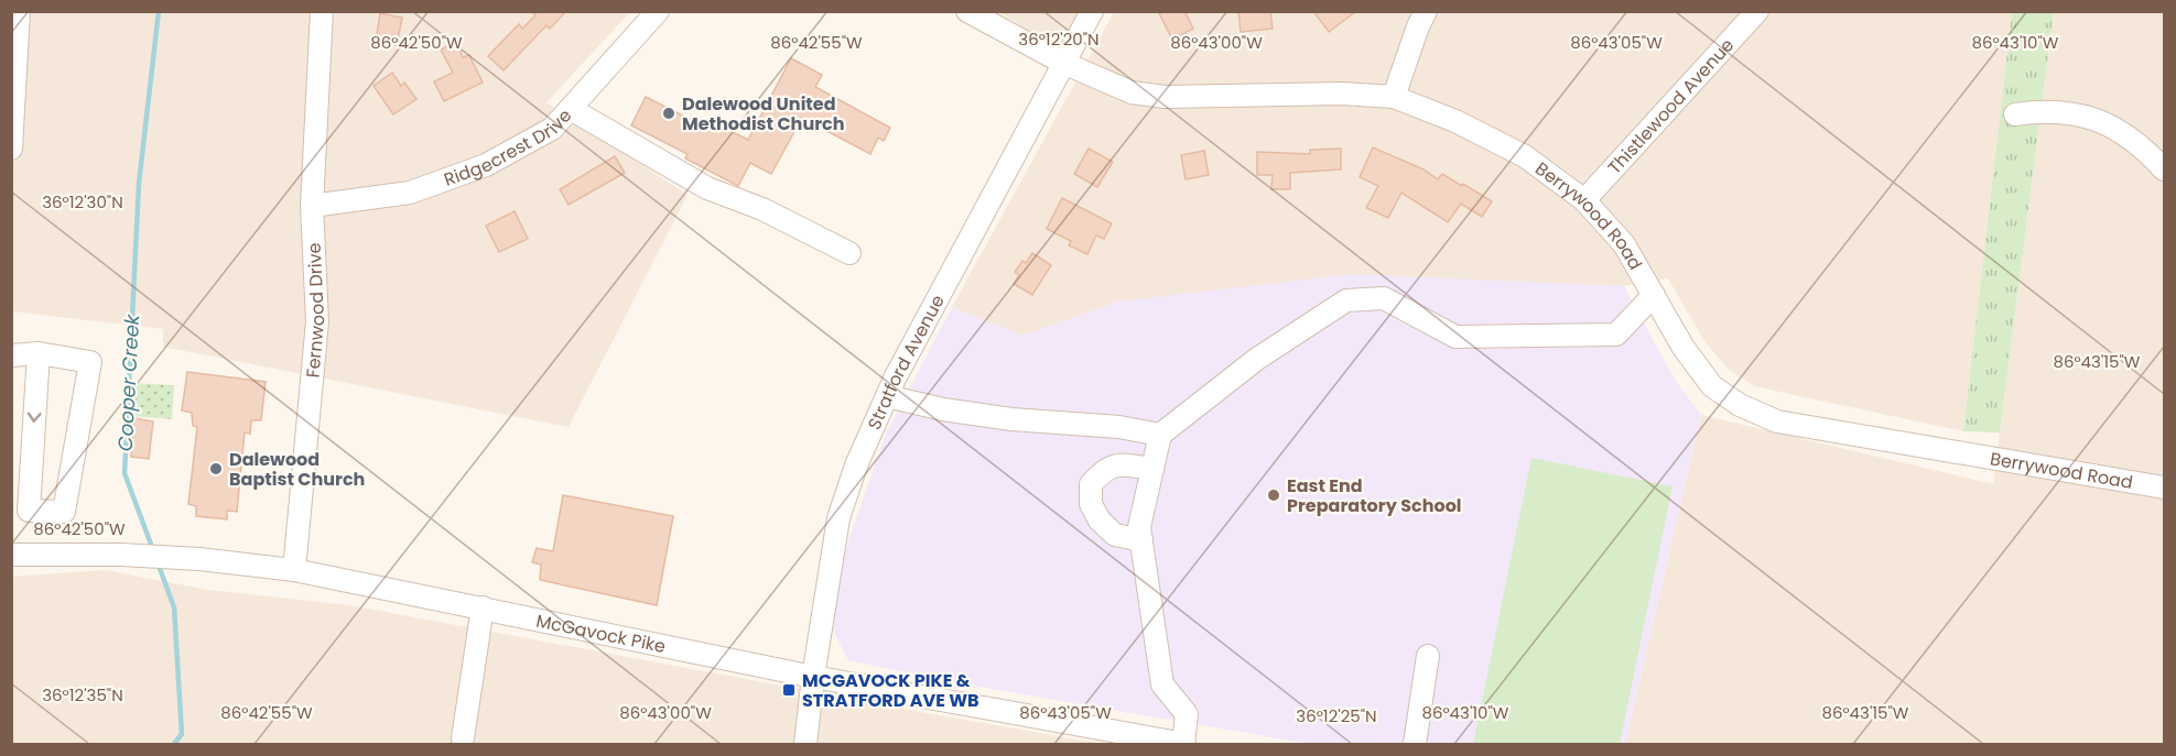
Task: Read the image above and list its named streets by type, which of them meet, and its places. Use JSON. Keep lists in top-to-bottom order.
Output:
{
  "streets": {
    "street": [
      "Thistlewood Avenue",
      "Ridgecrest Drive",
      "Berrywood Road",
      "Fernwood Drive",
      "Stratford Avenue",
      "McGavock Pike"
    ]
  },
  "crossings": [
    ["Thistlewood Avenue", "Berrywood Road"],
    ["Ridgecrest Drive", "Fernwood Drive"],
    ["Berrywood Road", "Stratford Avenue"],
    ["Fernwood Drive", "McGavock Pike"],
    ["Stratford Avenue", "McGavock Pike"]
  ],
  "water": ["Cooper Creek"],
  "places": {
    "other": ["Dalewood United Methodist Church", "Dalewood Baptist Church", "East End Preparatory School"],
    "transit": ["MCGAVOCK PIKE & STRATFORD AVE WB"]
  },
  "coordinates": [
    "36°12'20\"N",
    "86°43'05\"W",
    "86°42'50\"W",
    "86°42'55\"W",
    "86°43'00\"W",
    "86°43'10\"W",
    "36°12'30\"N",
    "86°43'15\"W",
    "36°12'35\"N",
    "36°12'25\"N"
  ]
}
